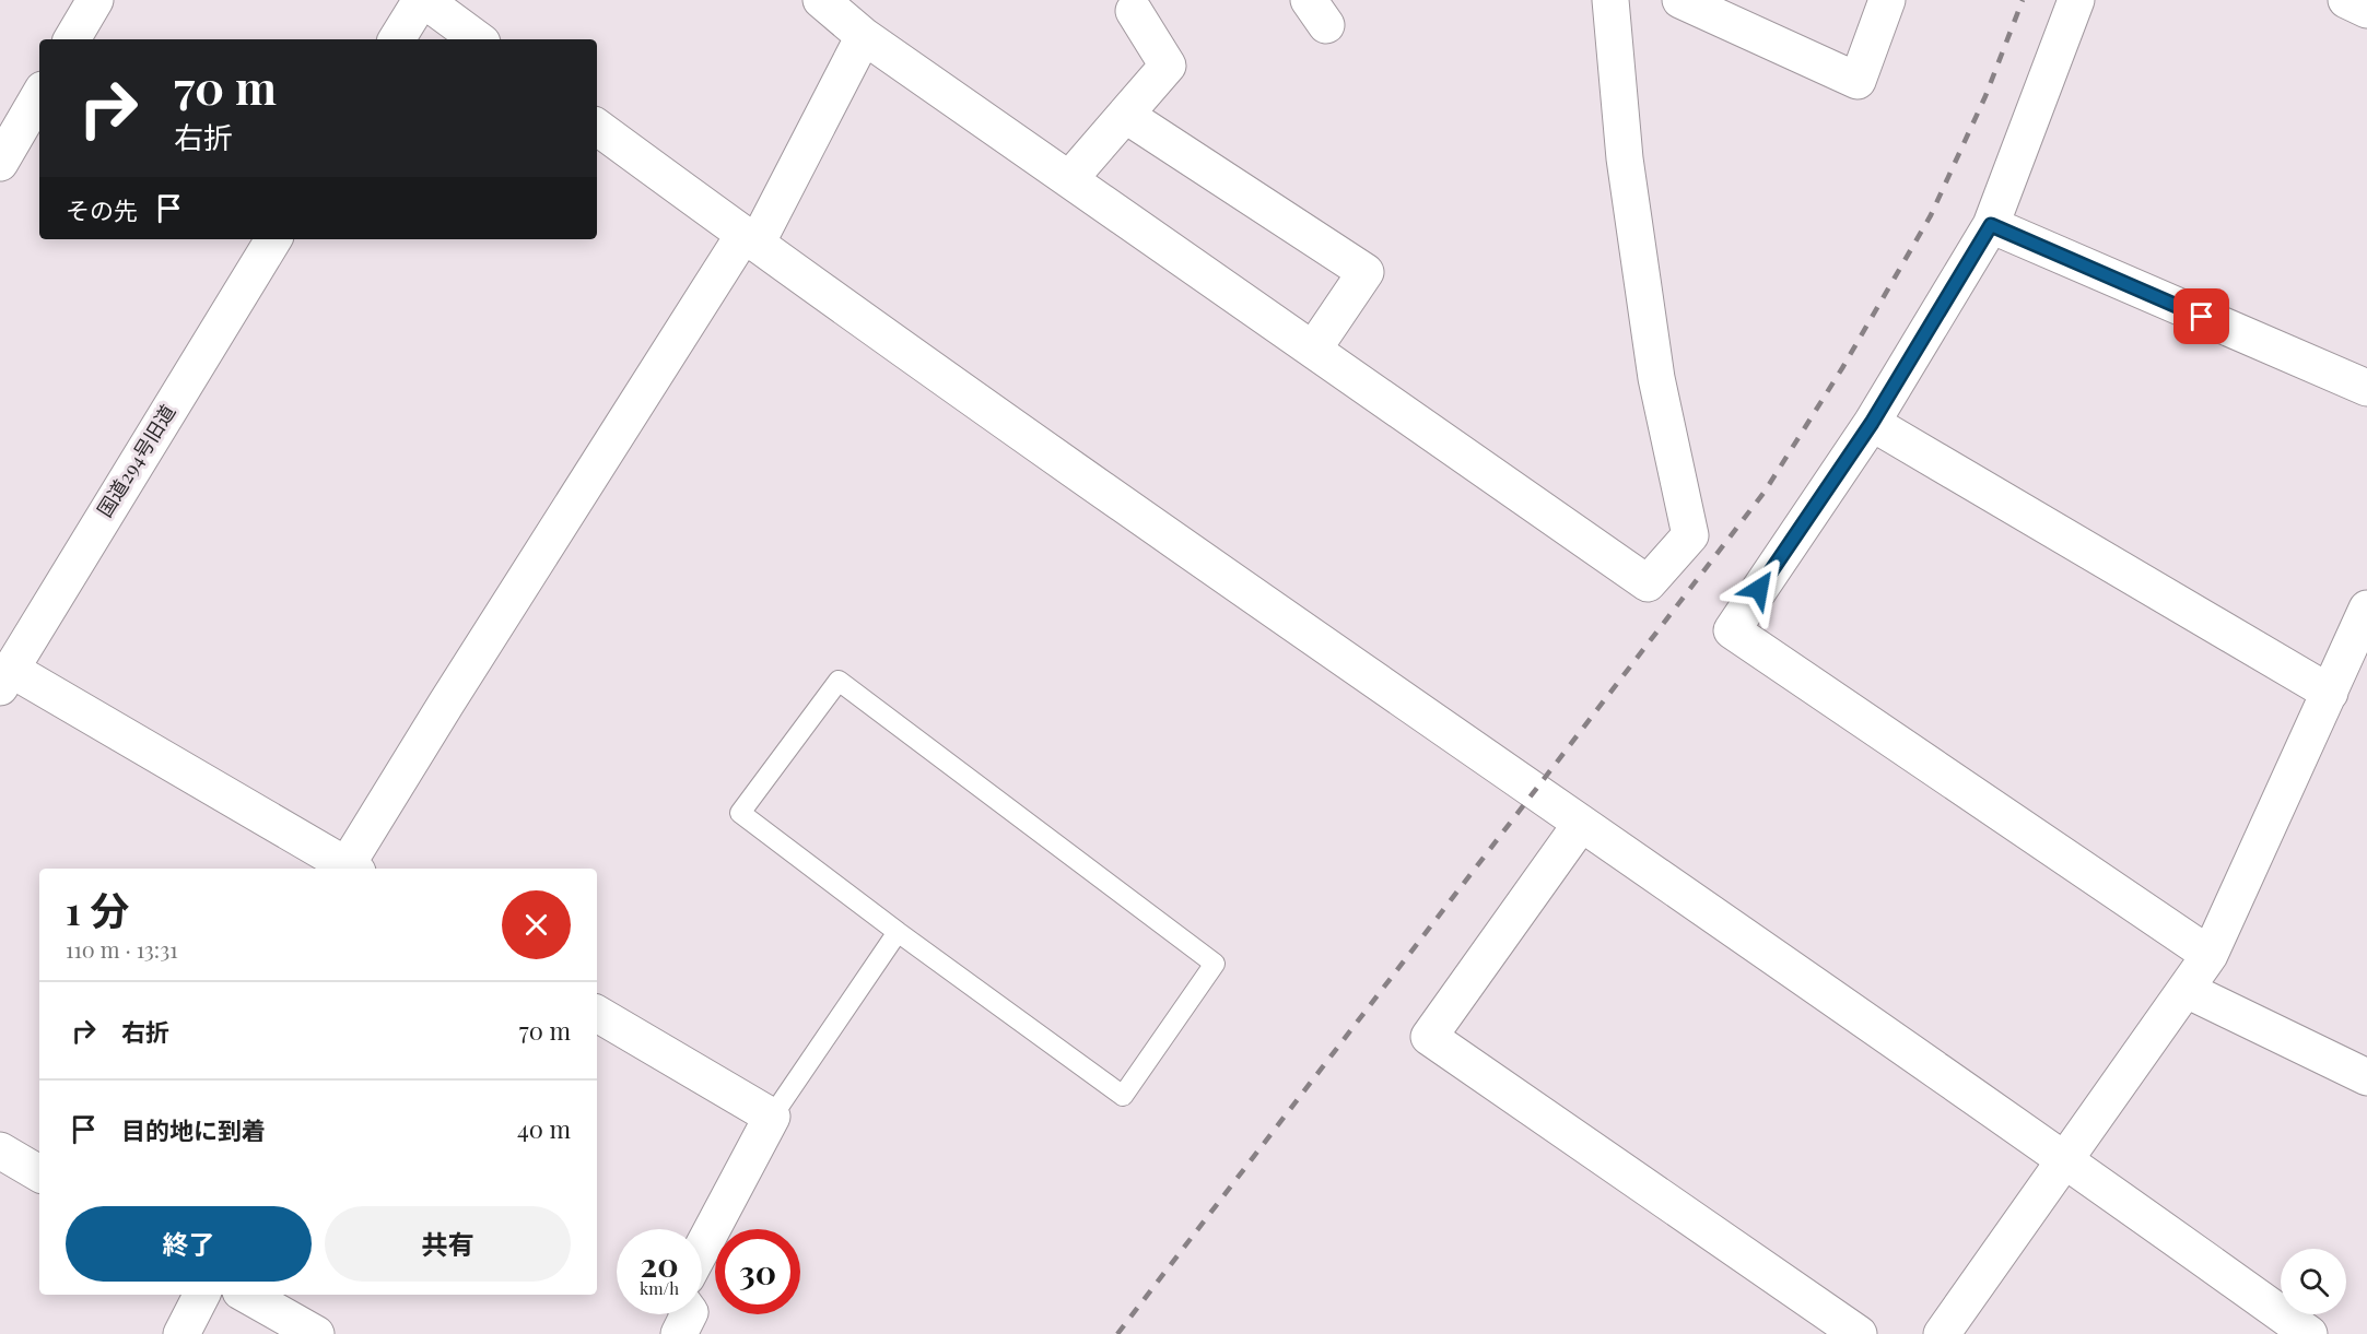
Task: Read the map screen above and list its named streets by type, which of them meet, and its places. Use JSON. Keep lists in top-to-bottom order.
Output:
{
  "streets": {
    "street": ["国道294号旧道"]
  },
  "page": {
    "turn": ["70 m", "右折"],
    "then": "その先",
    "heading": ["1 分", "110 m · 13:31"],
    "list": [
      {
        "name": "右折",
        "value": "70 m"
      },
      {
        "name": "目的地に到着",
        "value": "40 m"
      }
    ],
    "buttons": ["終了", "共有"],
    "speed": "20 km/h",
    "limit": "30"
  }
}
